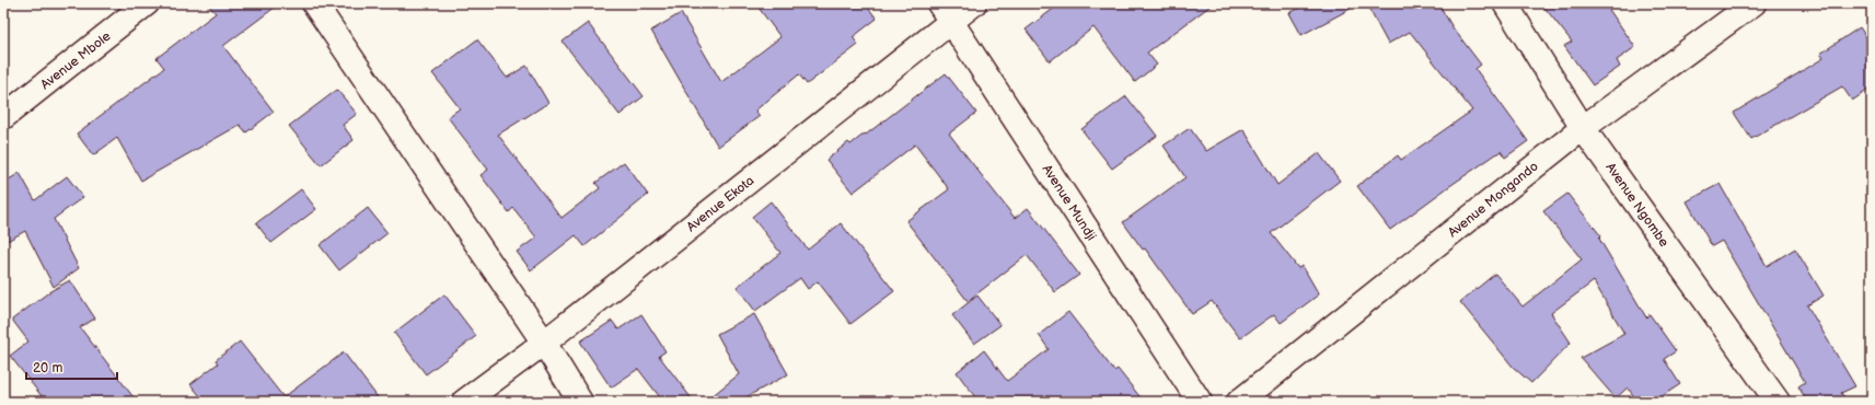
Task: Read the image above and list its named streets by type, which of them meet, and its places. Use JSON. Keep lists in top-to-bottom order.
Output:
{
  "streets": {
    "street": [
      "Avenue Mbole",
      "Avenue Mongando",
      "Avenue Mundji",
      "Avenue Ekota",
      "Avenue Ngombe"
    ]
  },
  "crossings": [
    ["Avenue Mongando", "Avenue Ngombe"],
    ["Avenue Mundji", "Avenue Ekota"]
  ],
  "scale_bar": "20 m"
}
